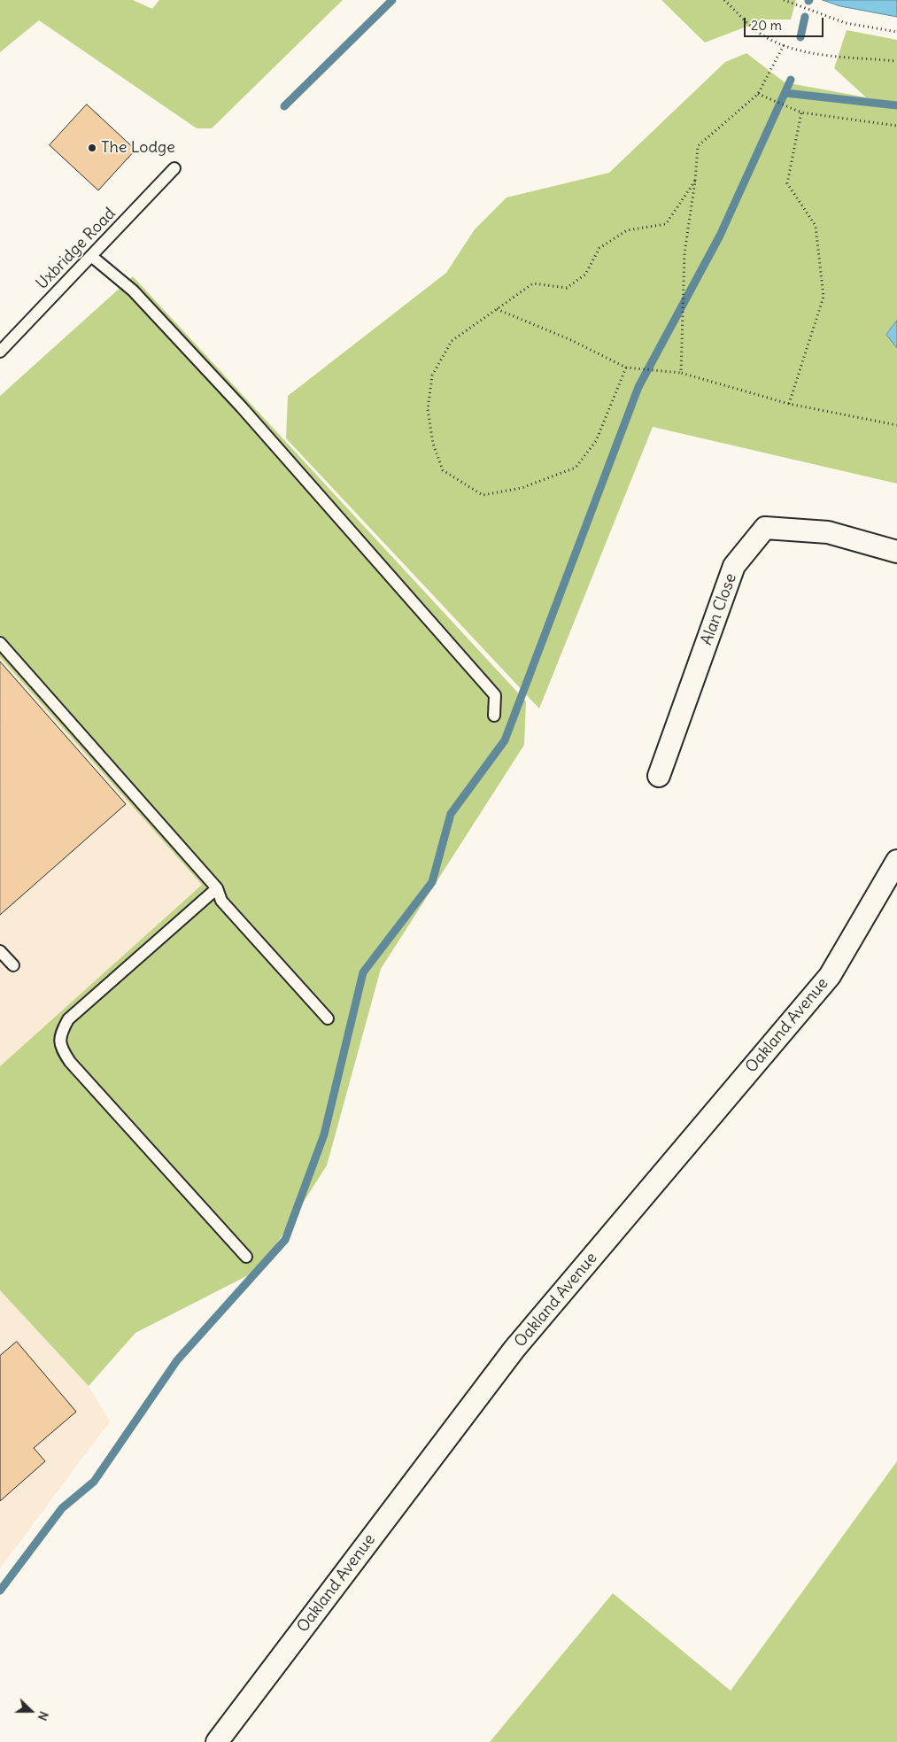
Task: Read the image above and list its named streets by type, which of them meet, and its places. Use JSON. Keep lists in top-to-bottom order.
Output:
{
  "streets": {
    "street": ["Alan Close", "Oakland Avenue"],
    "lane": ["Uxbridge Road"]
  },
  "places": ["The Lodge"],
  "scale_bar": "20 m",
  "north": "right"
}
